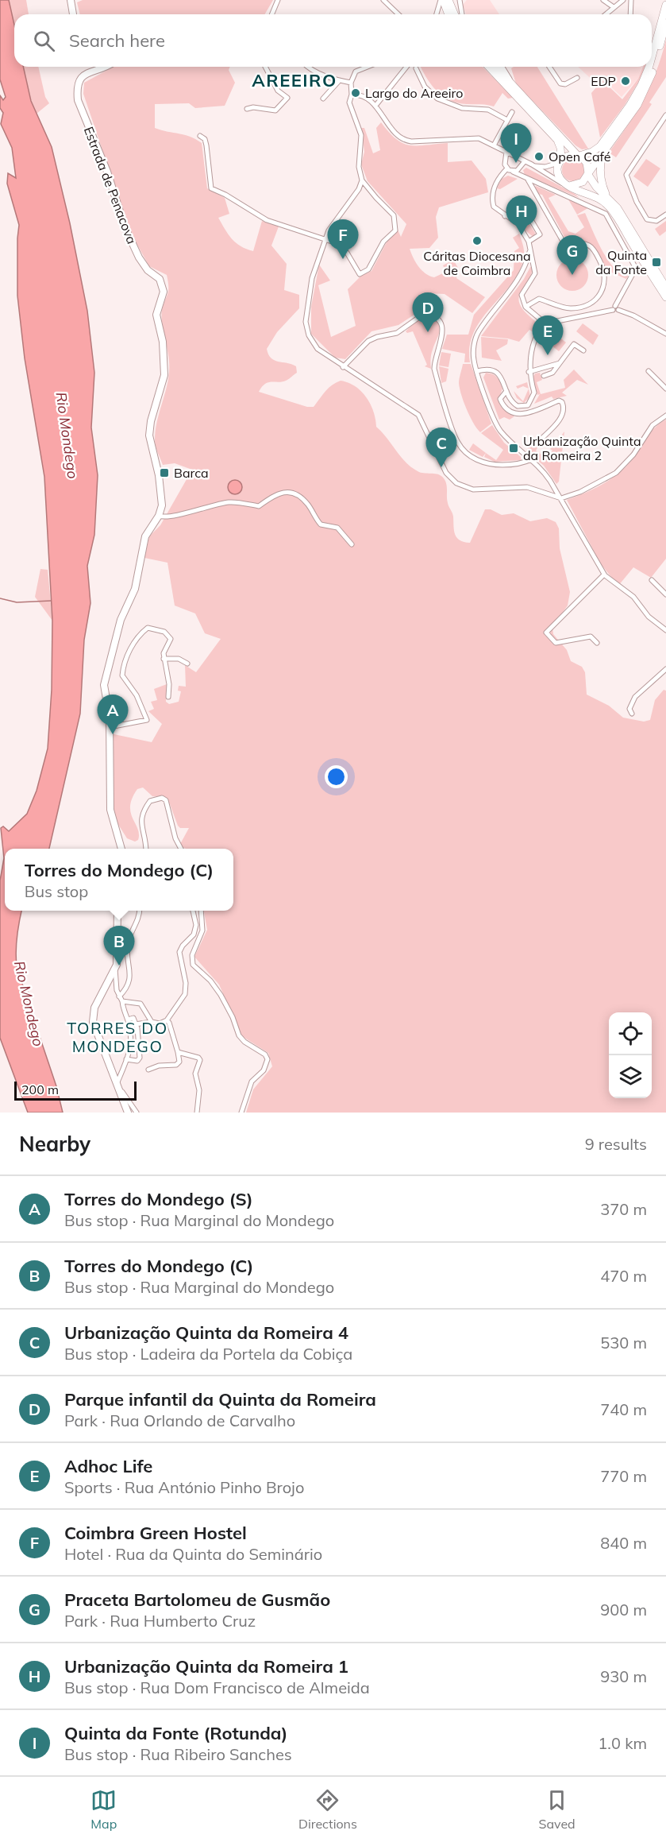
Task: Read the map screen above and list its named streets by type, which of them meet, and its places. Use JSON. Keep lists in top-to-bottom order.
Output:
{
  "streets": {
    "main road": ["Estrada de Penacova"]
  },
  "districts": ["AREEIRO", "TORRES DO MONDEGO"],
  "water": ["Rio Mondego"],
  "places": {
    "other": [
      "EDP",
      "Largo do Areeiro",
      "Open Café",
      "Cáritas Diocesana de Coimbra"
    ],
    "transit": ["Quinta da Fonte", "Urbanização Quinta da Romeira 2", "Barca"]
  },
  "scale_bar": "200 m",
  "page": {
    "search": "Search here",
    "pins": [
      "I",
      "H",
      "F",
      "G",
      "D",
      "E",
      "C",
      "A",
      "B"
    ],
    "popup": ["Torres do Mondego (C)", "Bus stop"],
    "scale": "200 m",
    "heading": ["Nearby", "9 results"],
    "list": [
      {
        "mark": "A",
        "name": "Torres do Mondego (S)",
        "note": "Bus stop · Rua Marginal do Mondego",
        "value": "370 m"
      },
      {
        "mark": "B",
        "name": "Torres do Mondego (C)",
        "note": "Bus stop · Rua Marginal do Mondego",
        "value": "470 m"
      },
      {
        "mark": "C",
        "name": "Urbanização Quinta da Romeira 4",
        "note": "Bus stop · Ladeira da Portela da Cobiça",
        "value": "530 m"
      },
      {
        "mark": "D",
        "name": "Parque infantil da Quinta da Romeira",
        "note": "Park · Rua Orlando de Carvalho",
        "value": "740 m"
      },
      {
        "mark": "E",
        "name": "Adhoc Life",
        "note": "Sports · Rua António Pinho Brojo",
        "value": "770 m"
      },
      {
        "mark": "F",
        "name": "Coimbra Green Hostel",
        "note": "Hotel · Rua da Quinta do Seminário",
        "value": "840 m"
      },
      {
        "mark": "G",
        "name": "Praceta Bartolomeu de Gusmão",
        "note": "Park · Rua Humberto Cruz",
        "value": "900 m"
      },
      {
        "mark": "H",
        "name": "Urbanização Quinta da Romeira 1",
        "note": "Bus stop · Rua Dom Francisco de Almeida",
        "value": "930 m"
      },
      {
        "mark": "I",
        "name": "Quinta da Fonte (Rotunda)",
        "note": "Bus stop · Rua Ribeiro Sanches",
        "value": "1.0 km"
      }
    ],
    "nav": ["Map", "Directions", "Saved"]
  }
}
